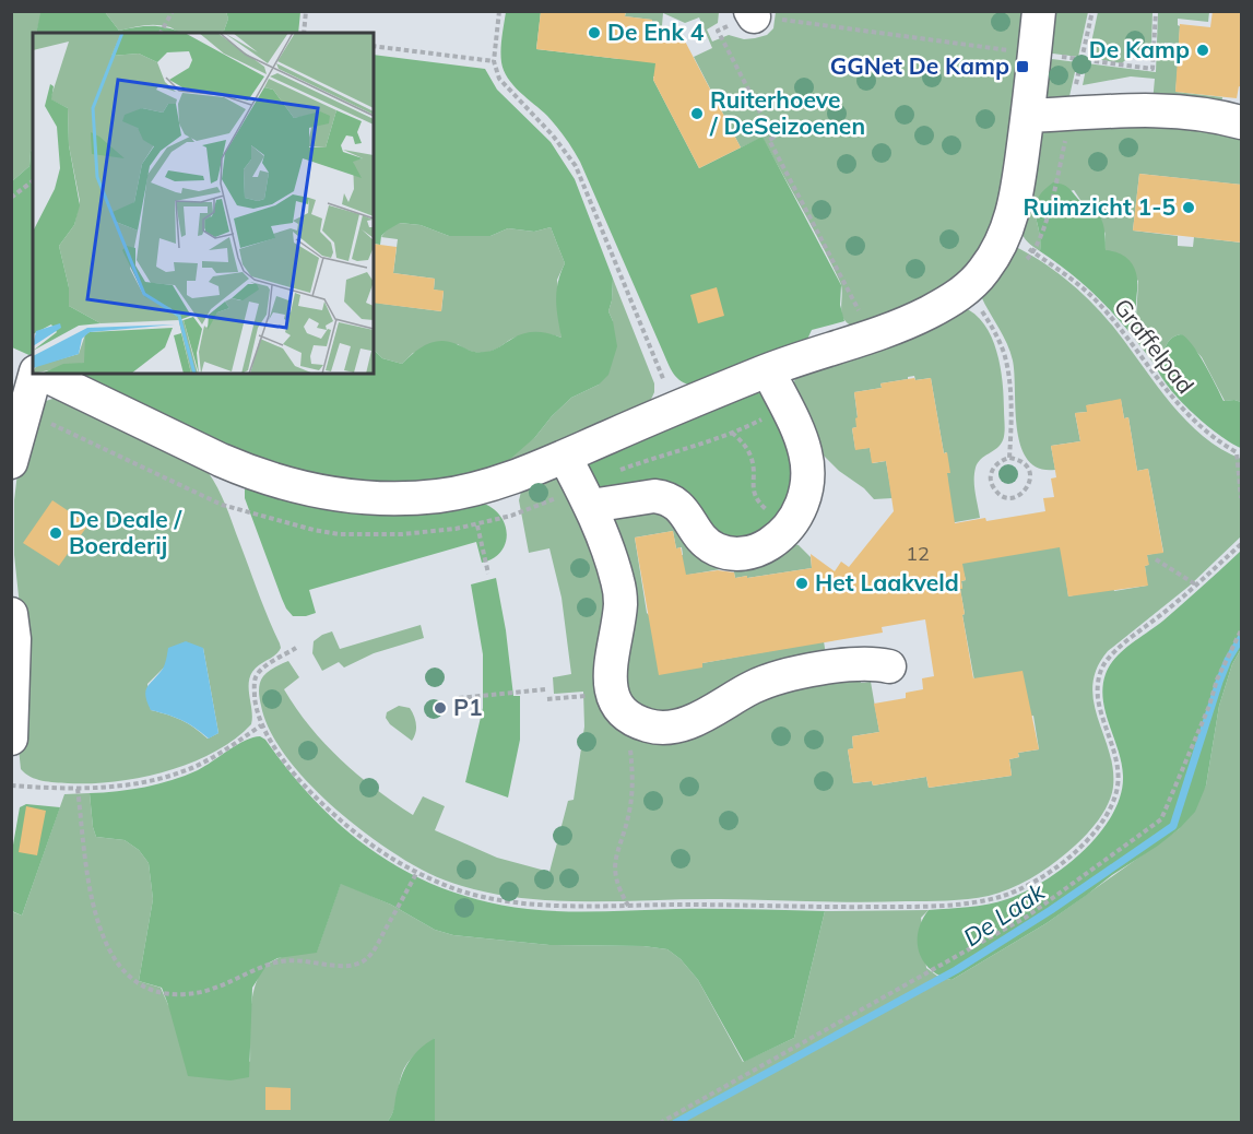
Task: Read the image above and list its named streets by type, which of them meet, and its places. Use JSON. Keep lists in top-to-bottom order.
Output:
{
  "streets": {
    "path": ["Graffelpad"]
  },
  "water": ["De Laak"],
  "places": {
    "other": [
      "De Enk 4",
      "De Kamp",
      "Ruiterhoeve / DeSeizoenen",
      "Ruimzicht 1-5",
      "De Deale / Boerderij",
      "Het Laakveld",
      "P1"
    ],
    "transit": ["GGNet De Kamp"]
  },
  "house_numbers": ["12"]
}
